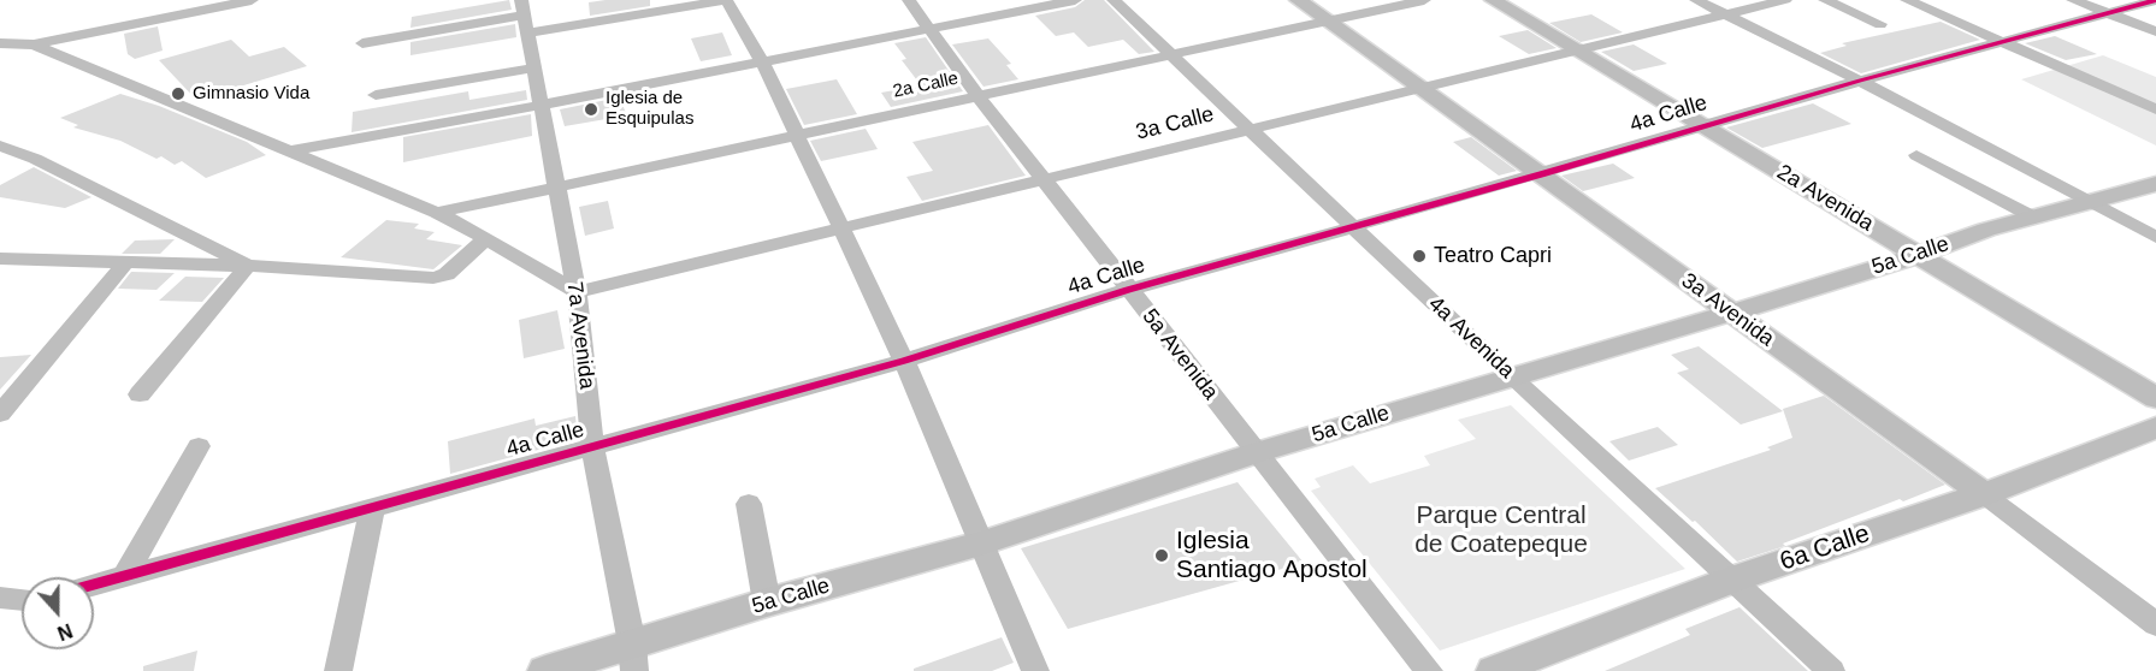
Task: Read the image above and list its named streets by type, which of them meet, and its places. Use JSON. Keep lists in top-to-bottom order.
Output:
{
  "streets": {
    "main road": [
      "2a Avenida",
      "5a Calle",
      "3a Avenida",
      "6a Calle"
    ],
    "street": [
      "2a Calle",
      "4a Calle",
      "3a Calle",
      "7a Avenida",
      "4a Avenida",
      "5a Avenida"
    ]
  },
  "crossings": [
    ["2a Calle", "3a Avenida"],
    ["2a Calle", "7a Avenida"],
    ["2a Calle", "4a Avenida"],
    ["2a Calle", "5a Avenida"],
    ["4a Calle", "2a Avenida"],
    ["4a Calle", "3a Avenida"],
    ["4a Calle", "7a Avenida"],
    ["4a Calle", "4a Avenida"],
    ["4a Calle", "5a Avenida"],
    ["3a Calle", "2a Avenida"],
    ["3a Calle", "3a Avenida"],
    ["3a Calle", "7a Avenida"],
    ["3a Calle", "4a Avenida"],
    ["3a Calle", "5a Avenida"],
    ["2a Avenida", "5a Calle"],
    ["5a Calle", "3a Avenida"],
    ["5a Calle", "7a Avenida"],
    ["5a Calle", "4a Avenida"],
    ["5a Calle", "5a Avenida"],
    ["3a Avenida", "6a Calle"],
    ["4a Avenida", "6a Calle"]
  ],
  "parks": ["Parque Central de Coatepeque"],
  "places": [
    "Gimnasio Vida",
    "Iglesia de Esquipulas",
    "Teatro Capri",
    "Iglesia Santiago Apostol"
  ],
  "north": "bottom"
}
